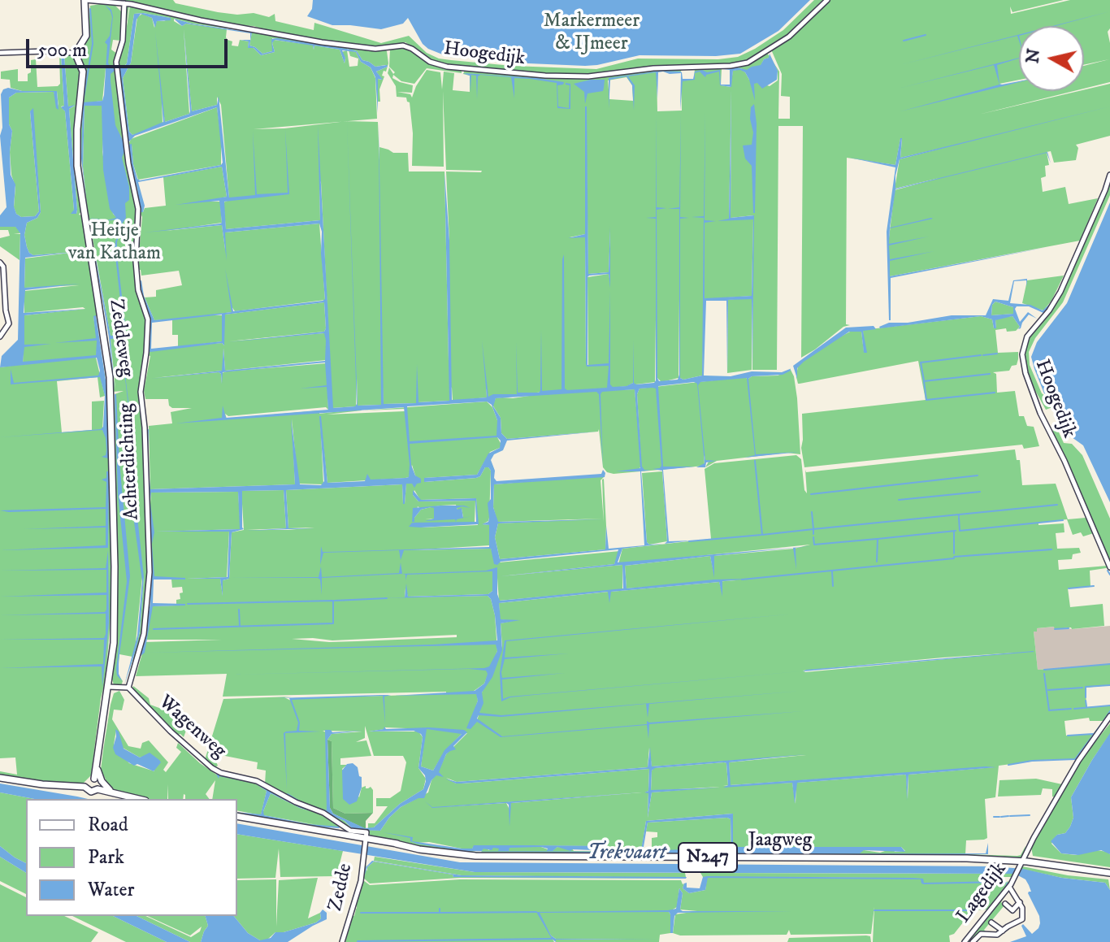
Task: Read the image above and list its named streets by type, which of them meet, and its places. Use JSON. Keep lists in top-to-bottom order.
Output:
{
  "streets": {
    "main road": ["Zeddeweg", "Jaagweg", "N247"],
    "street": [
      "Hoogedijk",
      "Achterdichting",
      "Wagenweg",
      "Zedde",
      "Lagedijk"
    ]
  },
  "crossings": [
    ["Hoogedijk", "Achterdichting"],
    ["Achterdichting", "Wagenweg"],
    ["Wagenweg", "Jaagweg"],
    ["Wagenweg", "N247"],
    ["Wagenweg", "Zedde"],
    ["Jaagweg", "N247"],
    ["Jaagweg", "Zedde"],
    ["Jaagweg", "Lagedijk"],
    ["N247", "Zedde"]
  ],
  "water": ["Trekvaart"],
  "parks": ["Markermeer & IJmeer", "Heitje van Katham"],
  "legend": ["Road", "Park", "Water"],
  "scale_bar": "500 m",
  "north": "left"
}
